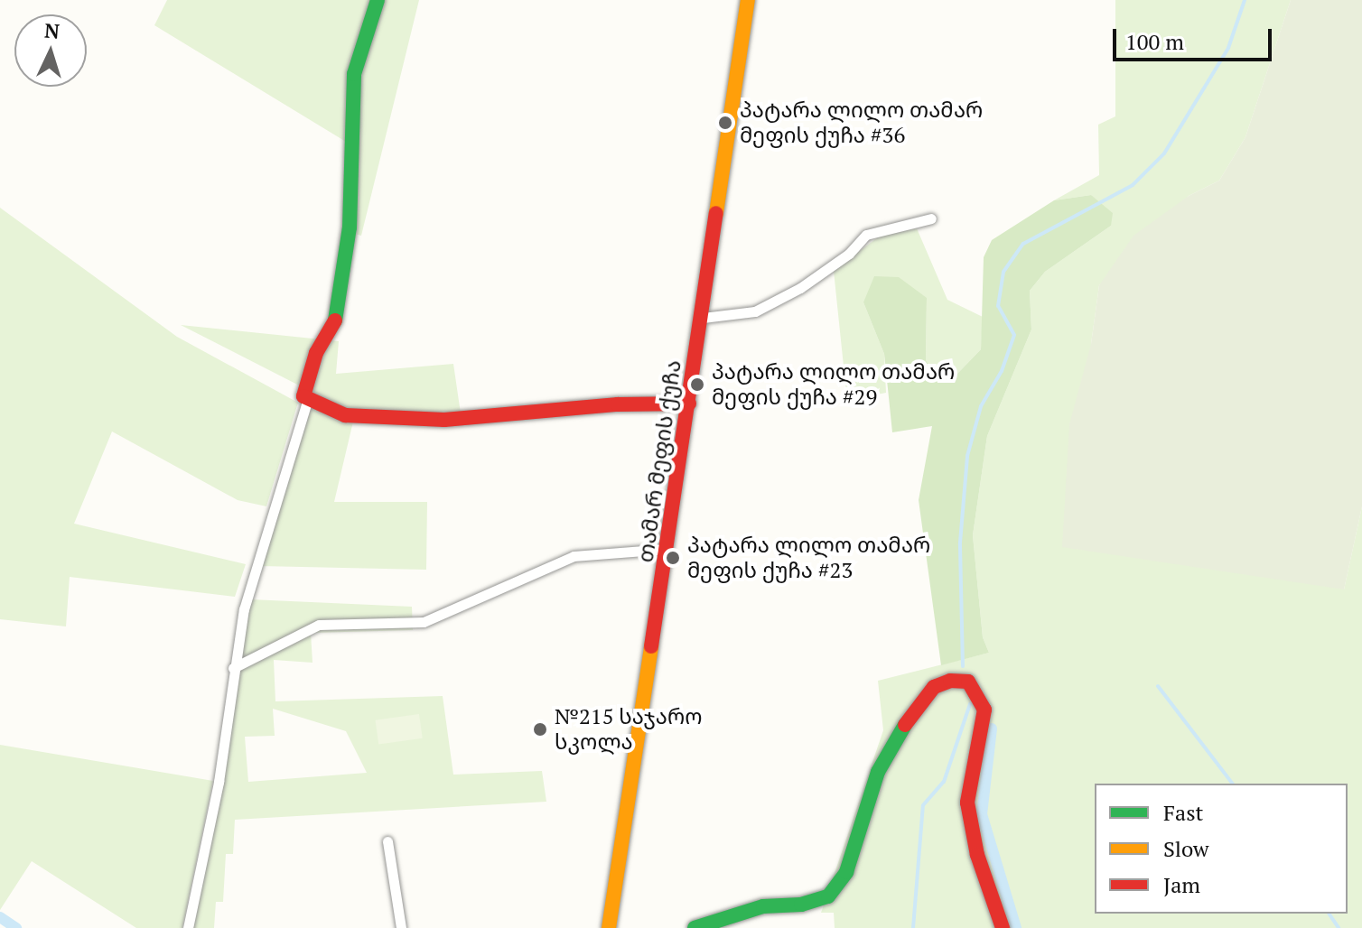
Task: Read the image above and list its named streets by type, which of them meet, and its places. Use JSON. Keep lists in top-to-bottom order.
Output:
{
  "streets": {
    "street": ["თამარ მეფის ქუჩა"]
  },
  "places": [
    "პატარა ლილო თამარ მეფის ქუჩა #36",
    "პატარა ლილო თამარ მეფის ქუჩა #29",
    "პატარა ლილო თამარ მეფის ქუჩა #23",
    "№215 საჯარო სკოლა"
  ],
  "legend": ["Fast", "Slow", "Jam"],
  "scale_bar": "100 m",
  "north": "top"
}
